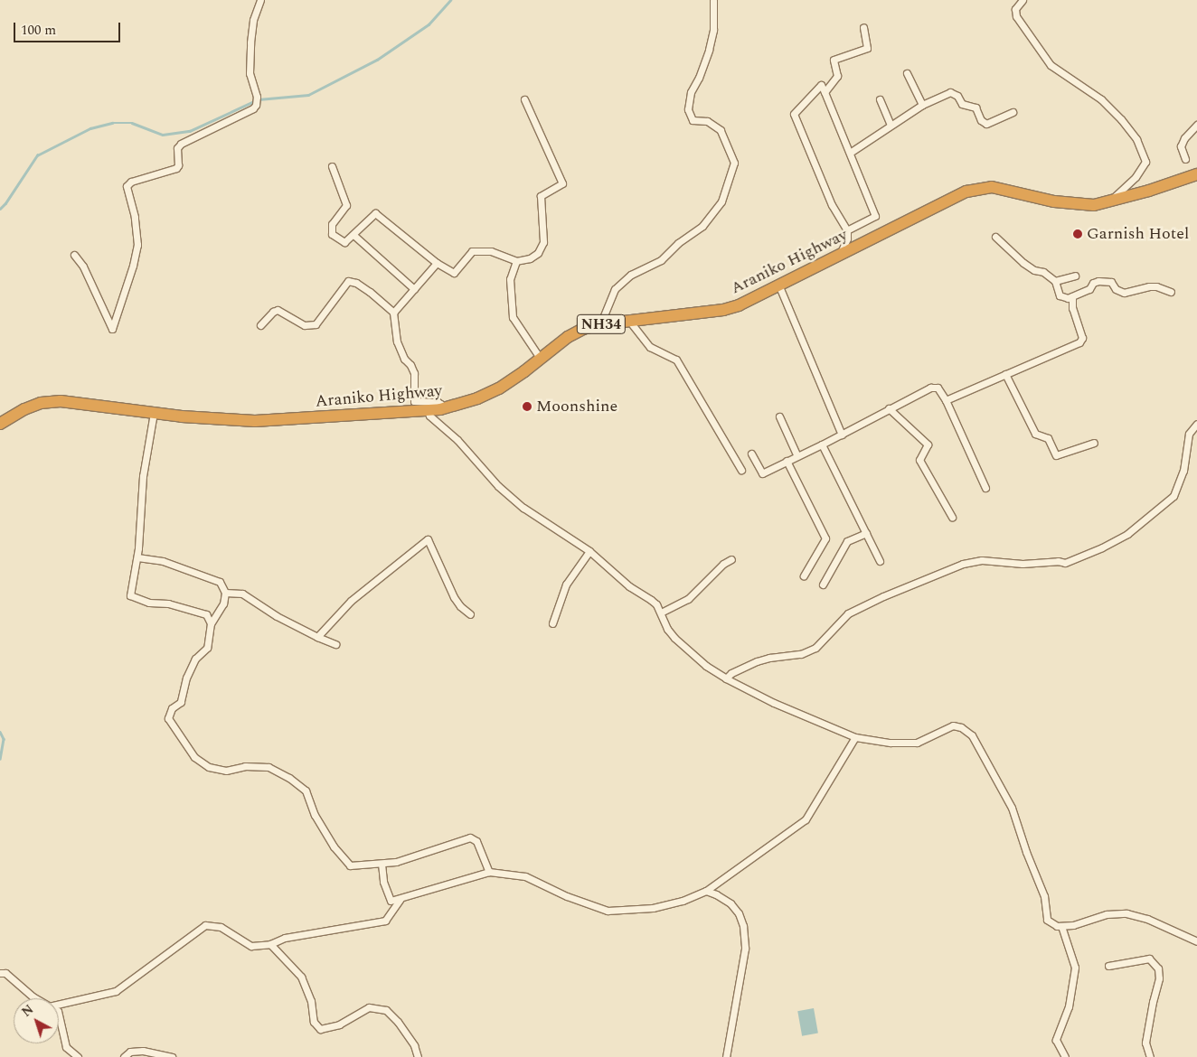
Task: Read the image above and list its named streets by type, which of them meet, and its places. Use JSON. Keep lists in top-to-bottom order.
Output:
{
  "streets": {
    "highway": ["Araniko Highway", "NH34"]
  },
  "places": ["Garnish Hotel", "Moonshine"],
  "scale_bar": "100 m",
  "north": "top left"
}
